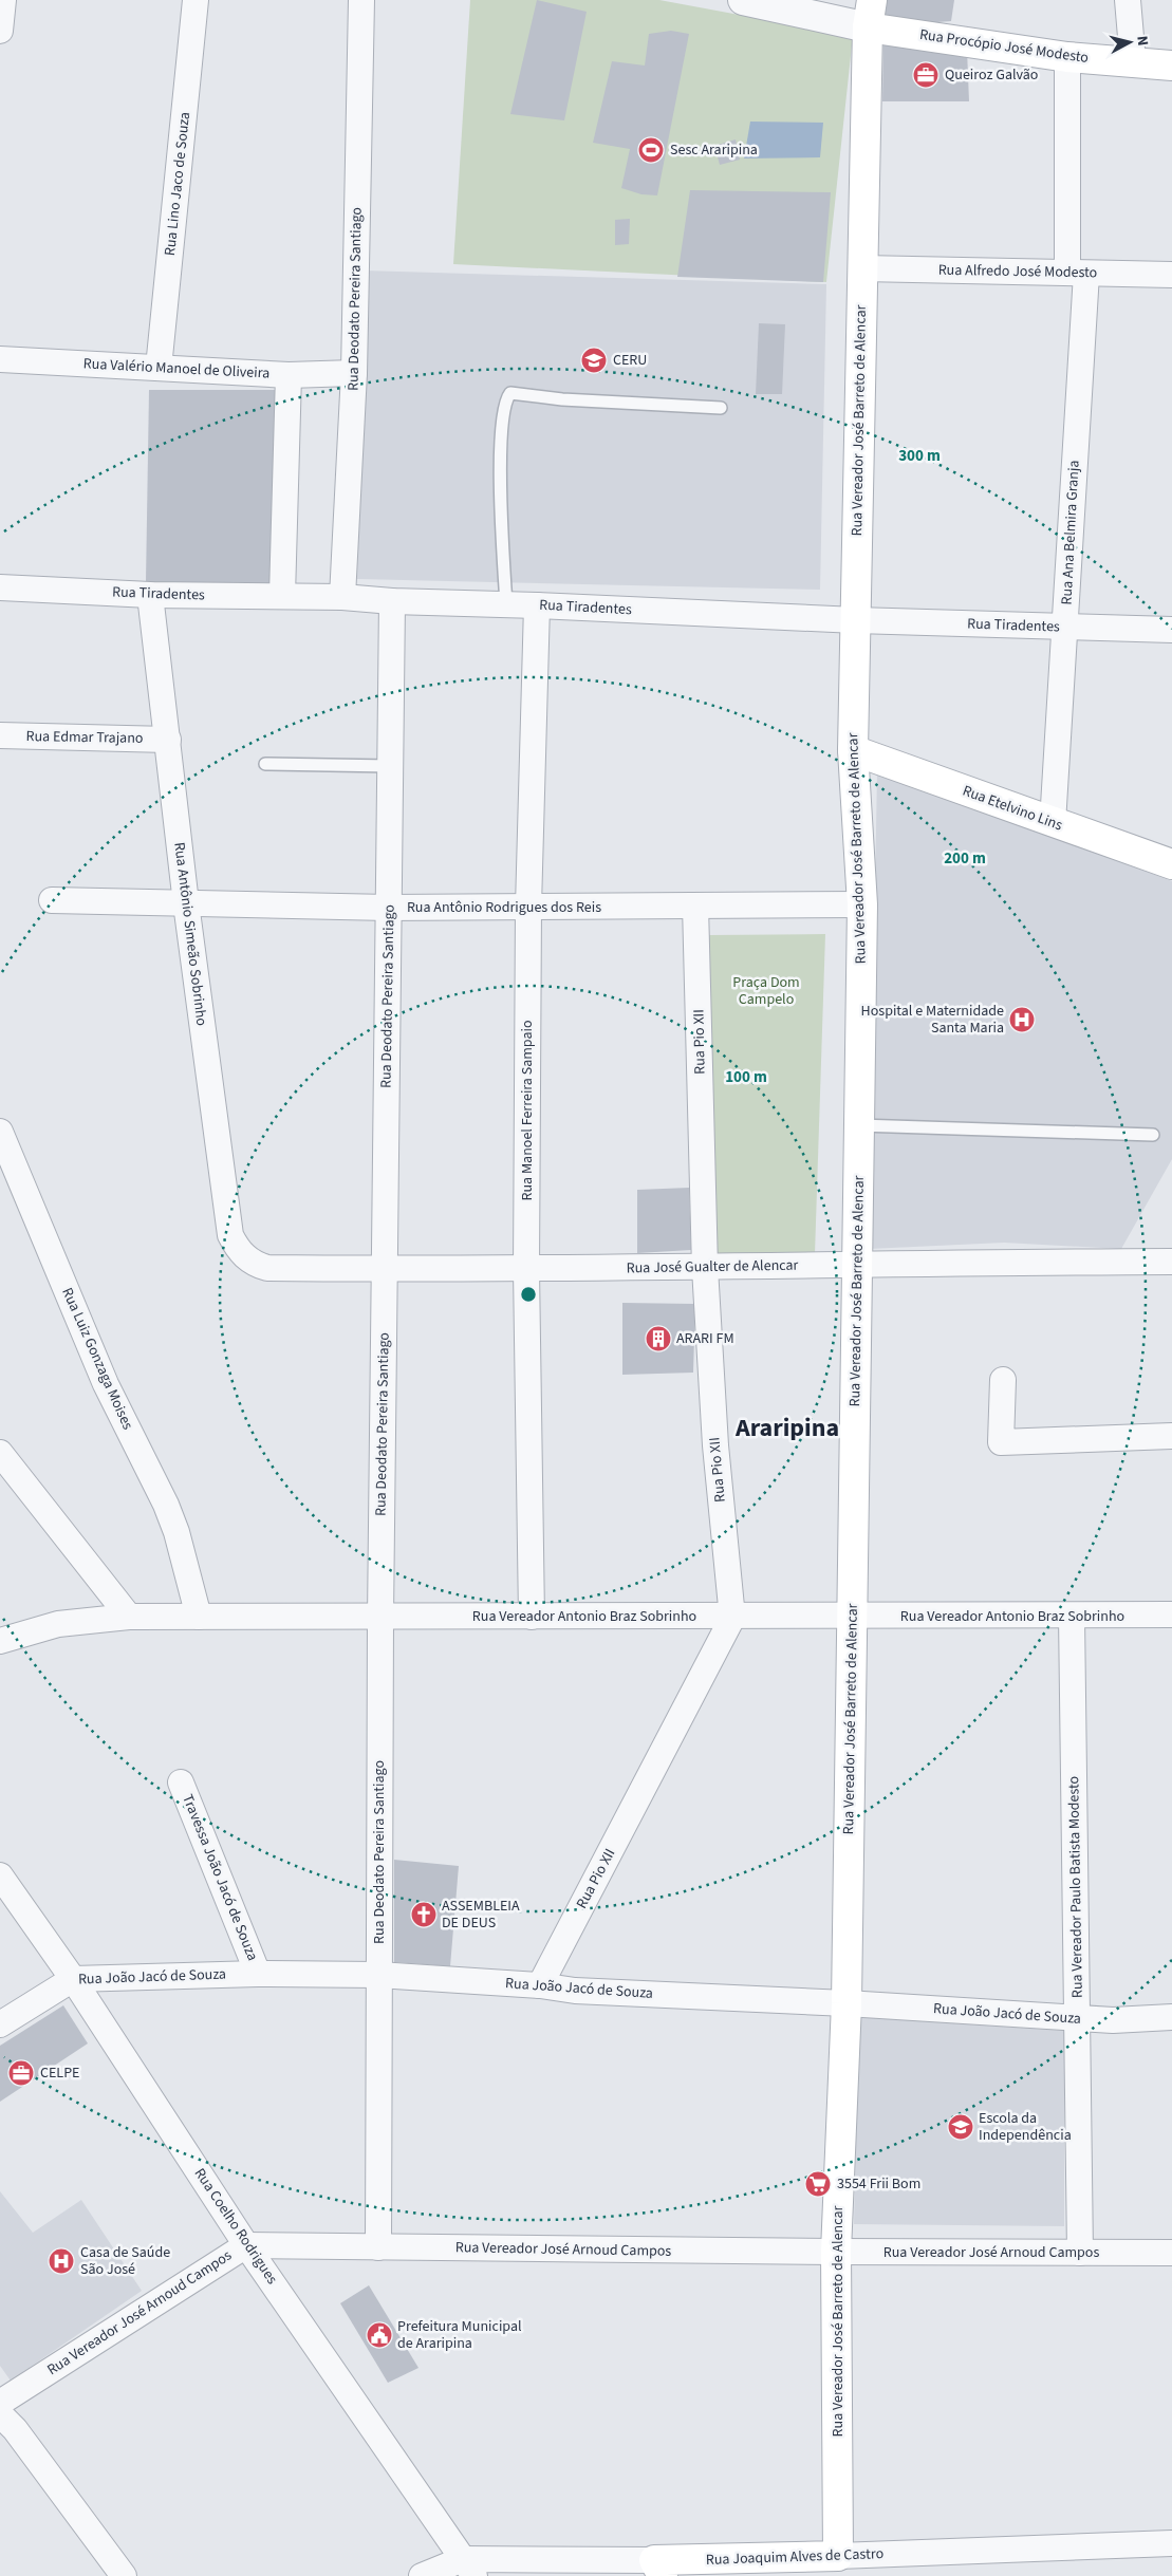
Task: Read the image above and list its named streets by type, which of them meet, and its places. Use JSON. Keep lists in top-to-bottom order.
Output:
{
  "streets": {
    "main road": [
      "Rua Procópio José Modesto",
      "Rua Vereador José Barreto de Alencar",
      "Rua Etelvino Lins",
      "Rua Joaquim Alves de Castro"
    ],
    "street": [
      "Rua Lino Jaco de Souza",
      "Rua Alfredo José Modesto",
      "Rua Deodato Pereira Santiago",
      "Rua Valério Manoel de Oliveira",
      "Rua Ana Belmira Granja",
      "Rua Tiradentes",
      "Rua Edmar Trajano",
      "Rua Antônio Rodrigues dos Reis",
      "Rua Antônio Simeão Sobrinho",
      "Rua Pio XII",
      "Rua Manoel Ferreira Sampaio",
      "Rua José Gualter de Alencar",
      "Rua Luiz Gonzaga Moises",
      "Rua Vereador Antonio Braz Sobrinho",
      "Travessa João Jacó de Souza",
      "Rua Vereador Paulo Batista Modesto",
      "Rua João Jacó de Souza",
      "Rua Coelho Rodrigues",
      "Rua Vereador José Arnoud Campos"
    ]
  },
  "crossings": [
    ["Rua Procópio José Modesto", "Rua Vereador José Barreto de Alencar"],
    ["Rua Procópio José Modesto", "Rua Ana Belmira Granja"],
    ["Rua Lino Jaco de Souza", "Rua Valério Manoel de Oliveira"],
    ["Rua Alfredo José Modesto", "Rua Vereador José Barreto de Alencar"],
    ["Rua Alfredo José Modesto", "Rua Ana Belmira Granja"],
    ["Rua Deodato Pereira Santiago", "Rua Valério Manoel de Oliveira"],
    ["Rua Deodato Pereira Santiago", "Rua Tiradentes"],
    ["Rua Deodato Pereira Santiago", "Rua Antônio Rodrigues dos Reis"],
    ["Rua Deodato Pereira Santiago", "Rua José Gualter de Alencar"],
    ["Rua Deodato Pereira Santiago", "Rua Vereador Antonio Braz Sobrinho"],
    ["Rua Deodato Pereira Santiago", "Rua João Jacó de Souza"],
    ["Rua Deodato Pereira Santiago", "Rua Vereador José Arnoud Campos"],
    ["Rua Vereador José Barreto de Alencar", "Rua Tiradentes"],
    ["Rua Vereador José Barreto de Alencar", "Rua Etelvino Lins"],
    ["Rua Vereador José Barreto de Alencar", "Rua Antônio Rodrigues dos Reis"],
    ["Rua Vereador José Barreto de Alencar", "Rua José Gualter de Alencar"],
    ["Rua Vereador José Barreto de Alencar", "Rua Vereador Antonio Braz Sobrinho"],
    ["Rua Vereador José Barreto de Alencar", "Rua João Jacó de Souza"],
    ["Rua Vereador José Barreto de Alencar", "Rua Vereador José Arnoud Campos"],
    ["Rua Vereador José Barreto de Alencar", "Rua Joaquim Alves de Castro"],
    ["Rua Ana Belmira Granja", "Rua Tiradentes"],
    ["Rua Ana Belmira Granja", "Rua Etelvino Lins"],
    ["Rua Tiradentes", "Rua Antônio Simeão Sobrinho"],
    ["Rua Tiradentes", "Rua Manoel Ferreira Sampaio"],
    ["Rua Edmar Trajano", "Rua Antônio Simeão Sobrinho"],
    ["Rua Antônio Rodrigues dos Reis", "Rua Antônio Simeão Sobrinho"],
    ["Rua Antônio Rodrigues dos Reis", "Rua Pio XII"],
    ["Rua Antônio Rodrigues dos Reis", "Rua Manoel Ferreira Sampaio"],
    ["Rua Antônio Simeão Sobrinho", "Rua José Gualter de Alencar"],
    ["Rua Pio XII", "Rua José Gualter de Alencar"],
    ["Rua Pio XII", "Rua Vereador Antonio Braz Sobrinho"],
    ["Rua Pio XII", "Rua João Jacó de Souza"],
    ["Rua Manoel Ferreira Sampaio", "Rua José Gualter de Alencar"],
    ["Rua Manoel Ferreira Sampaio", "Rua Vereador Antonio Braz Sobrinho"],
    ["Rua Luiz Gonzaga Moises", "Rua Vereador Antonio Braz Sobrinho"],
    ["Rua Vereador Antonio Braz Sobrinho", "Rua Vereador Paulo Batista Modesto"],
    ["Travessa João Jacó de Souza", "Rua João Jacó de Souza"],
    ["Rua Vereador Paulo Batista Modesto", "Rua João Jacó de Souza"],
    ["Rua Vereador Paulo Batista Modesto", "Rua Vereador José Arnoud Campos"],
    ["Rua João Jacó de Souza", "Rua Coelho Rodrigues"],
    ["Rua Coelho Rodrigues", "Rua Vereador José Arnoud Campos"],
    ["Rua Coelho Rodrigues", "Rua Joaquim Alves de Castro"]
  ],
  "districts": ["Araripina"],
  "parks": ["Praça Dom Campelo"],
  "places": {
    "office": ["Queiroz Galvão", "CELPE"],
    "sports": ["Sesc Araripina"],
    "school or university": ["CERU", "Escola da Independência"],
    "hospital": ["Hospital e Maternidade Santa Maria", "Casa de Saúde São José"],
    "building": ["ARARI FM"],
    "church": ["ASSEMBLEIA DE DEUS"],
    "supermarket": ["3554 Frii Bom"],
    "public building": ["Prefeitura Municipal de Araripina"]
  },
  "north": "right",
  "rings": ["300 m", "200 m", "100 m"]
}
